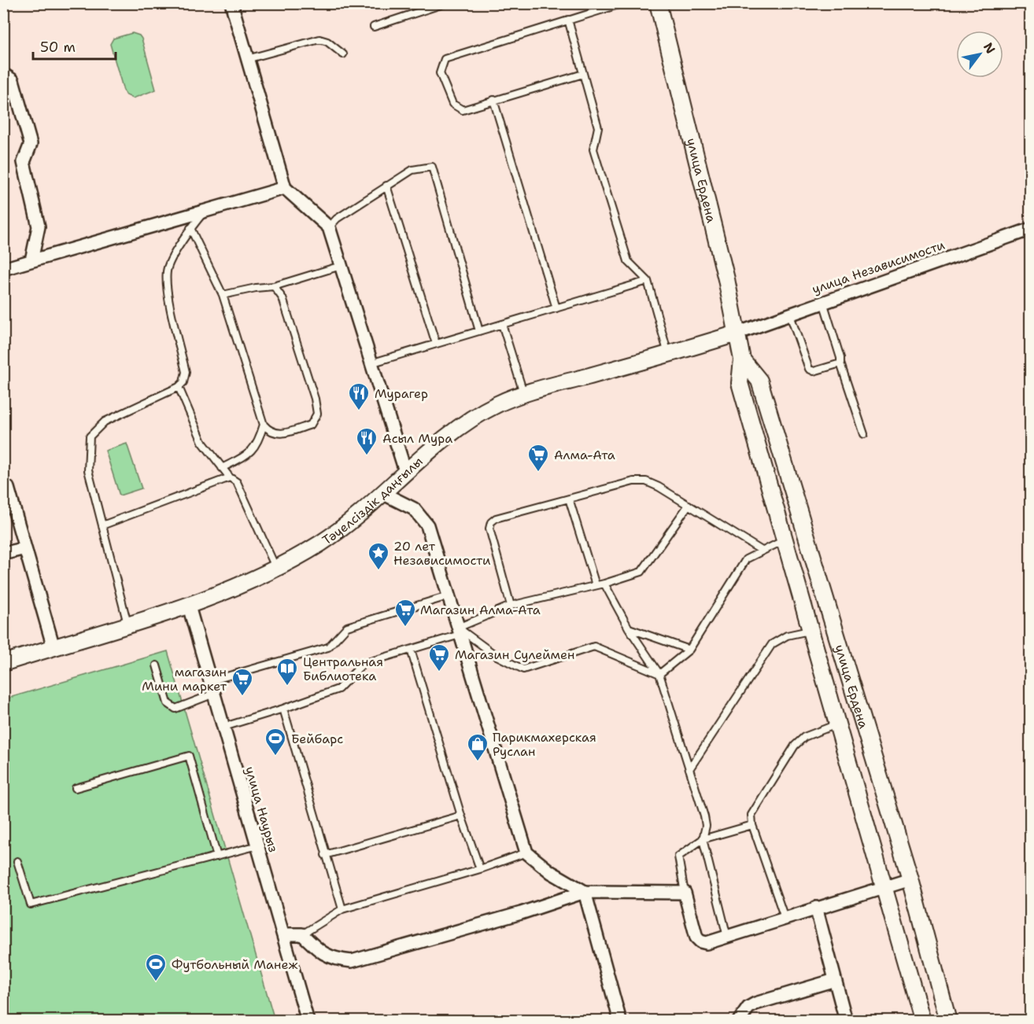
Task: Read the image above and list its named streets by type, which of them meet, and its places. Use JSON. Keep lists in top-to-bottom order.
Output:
{
  "streets": {
    "street": [
      "улица Ердена",
      "улица Независимости",
      "Тәуелсіздік даңғылы",
      "улица Наурыз"
    ]
  },
  "crossings": [
    ["улица Ердена", "улица Независимости"],
    ["улица Ердена", "Тәуелсіздік даңғылы"],
    ["улица Независимости", "Тәуелсіздік даңғылы"],
    ["Тәуелсіздік даңғылы", "улица Наурыз"]
  ],
  "places": {
    "restaurant": ["Мурагер", "Асыл Мура"],
    "supermarket": [
      "Алма-Ата",
      "Магазин Алма-Ата",
      "Магазин Сулеймен",
      "магазин Мини маркет"
    ],
    "place": ["20 лет Независимости"],
    "library": ["Центральная Библиотека"],
    "sports": ["Бейбарс", "Футбольный Манеж"],
    "shop": ["Парикмахерская Руслан"]
  },
  "scale_bar": "50 m",
  "north": "top right"
}
